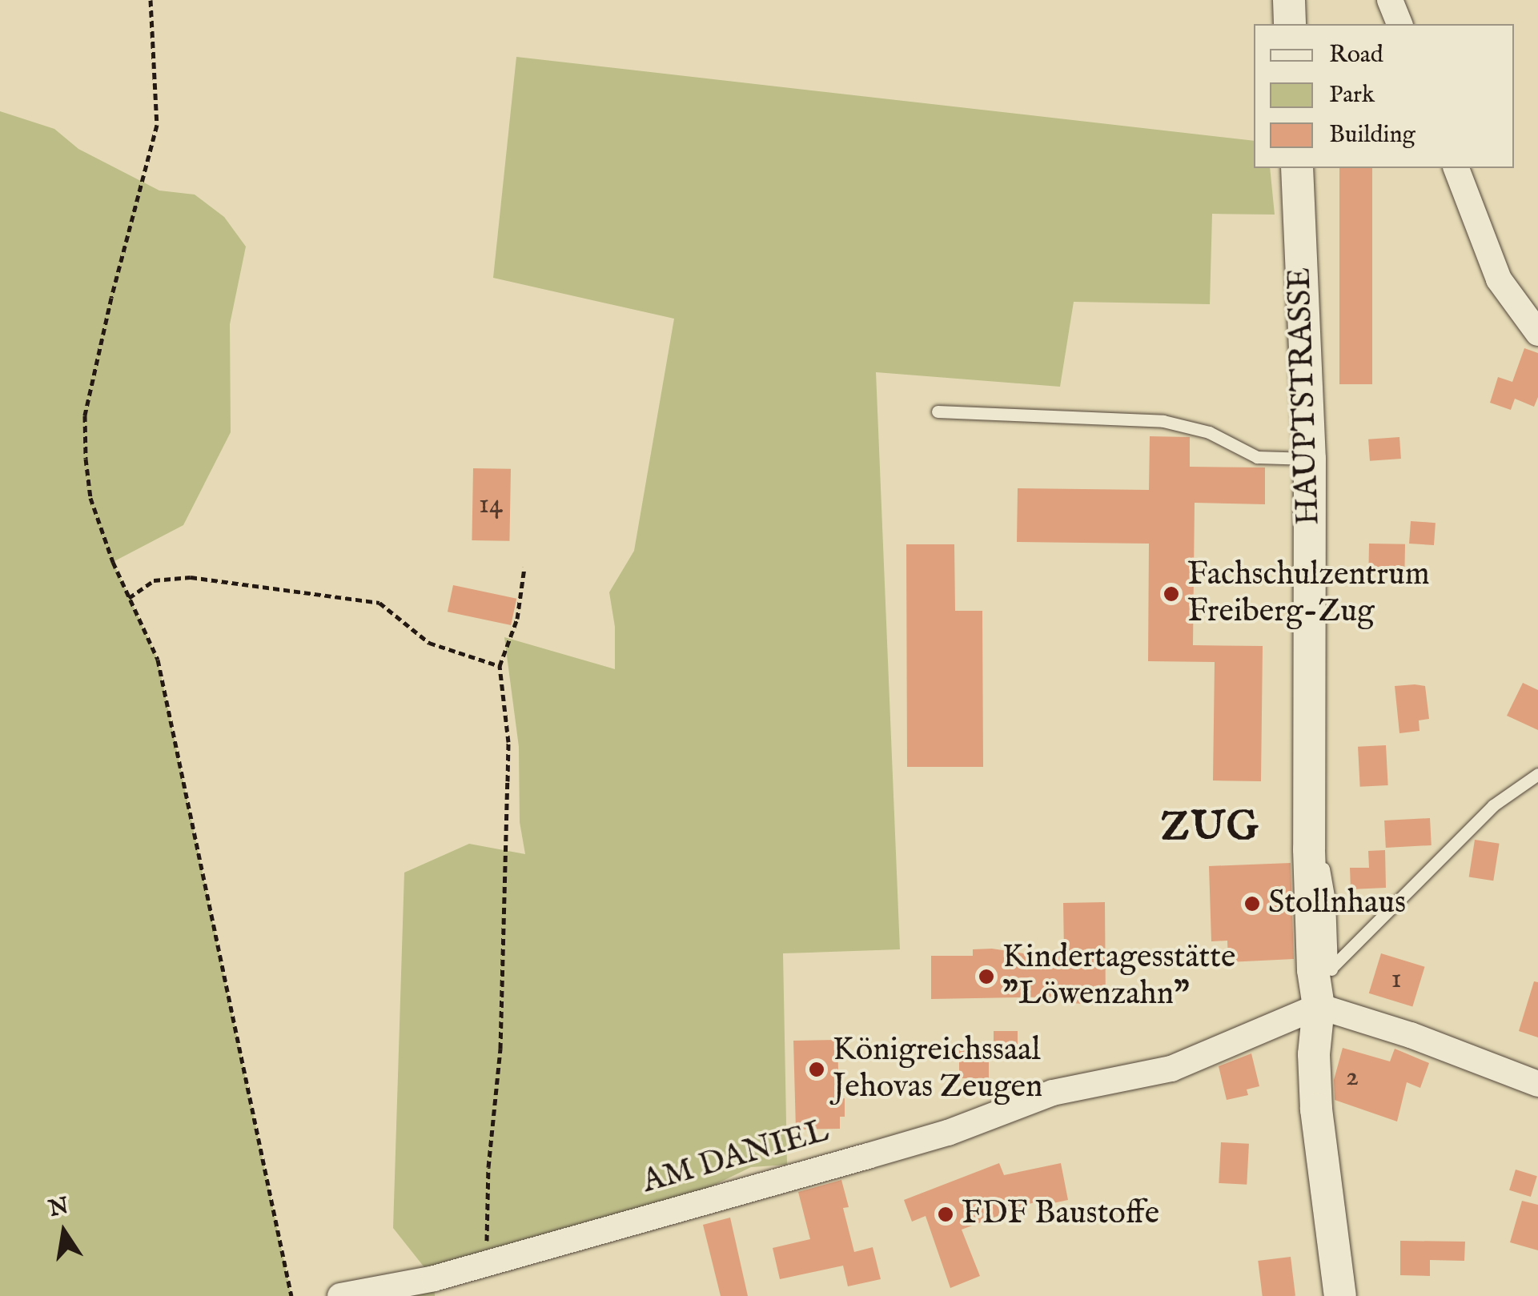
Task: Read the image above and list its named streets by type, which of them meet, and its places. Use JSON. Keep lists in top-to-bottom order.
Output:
{
  "streets": {
    "street": ["HAUPTSTRASSE", "AM DANIEL"]
  },
  "crossings": [
    ["HAUPTSTRASSE", "AM DANIEL"]
  ],
  "districts": ["ZUG"],
  "places": [
    "Fachschulzentrum Freiberg-Zug",
    "Stollnhaus",
    "Kindertagesstätte \"Löwenzahn\"",
    "Königreichssaal Jehovas Zeugen",
    "FDF Baustoffe"
  ],
  "house_numbers": ["14", "1", "2"],
  "legend": ["Road", "Park", "Building"],
  "north": "top"
}
